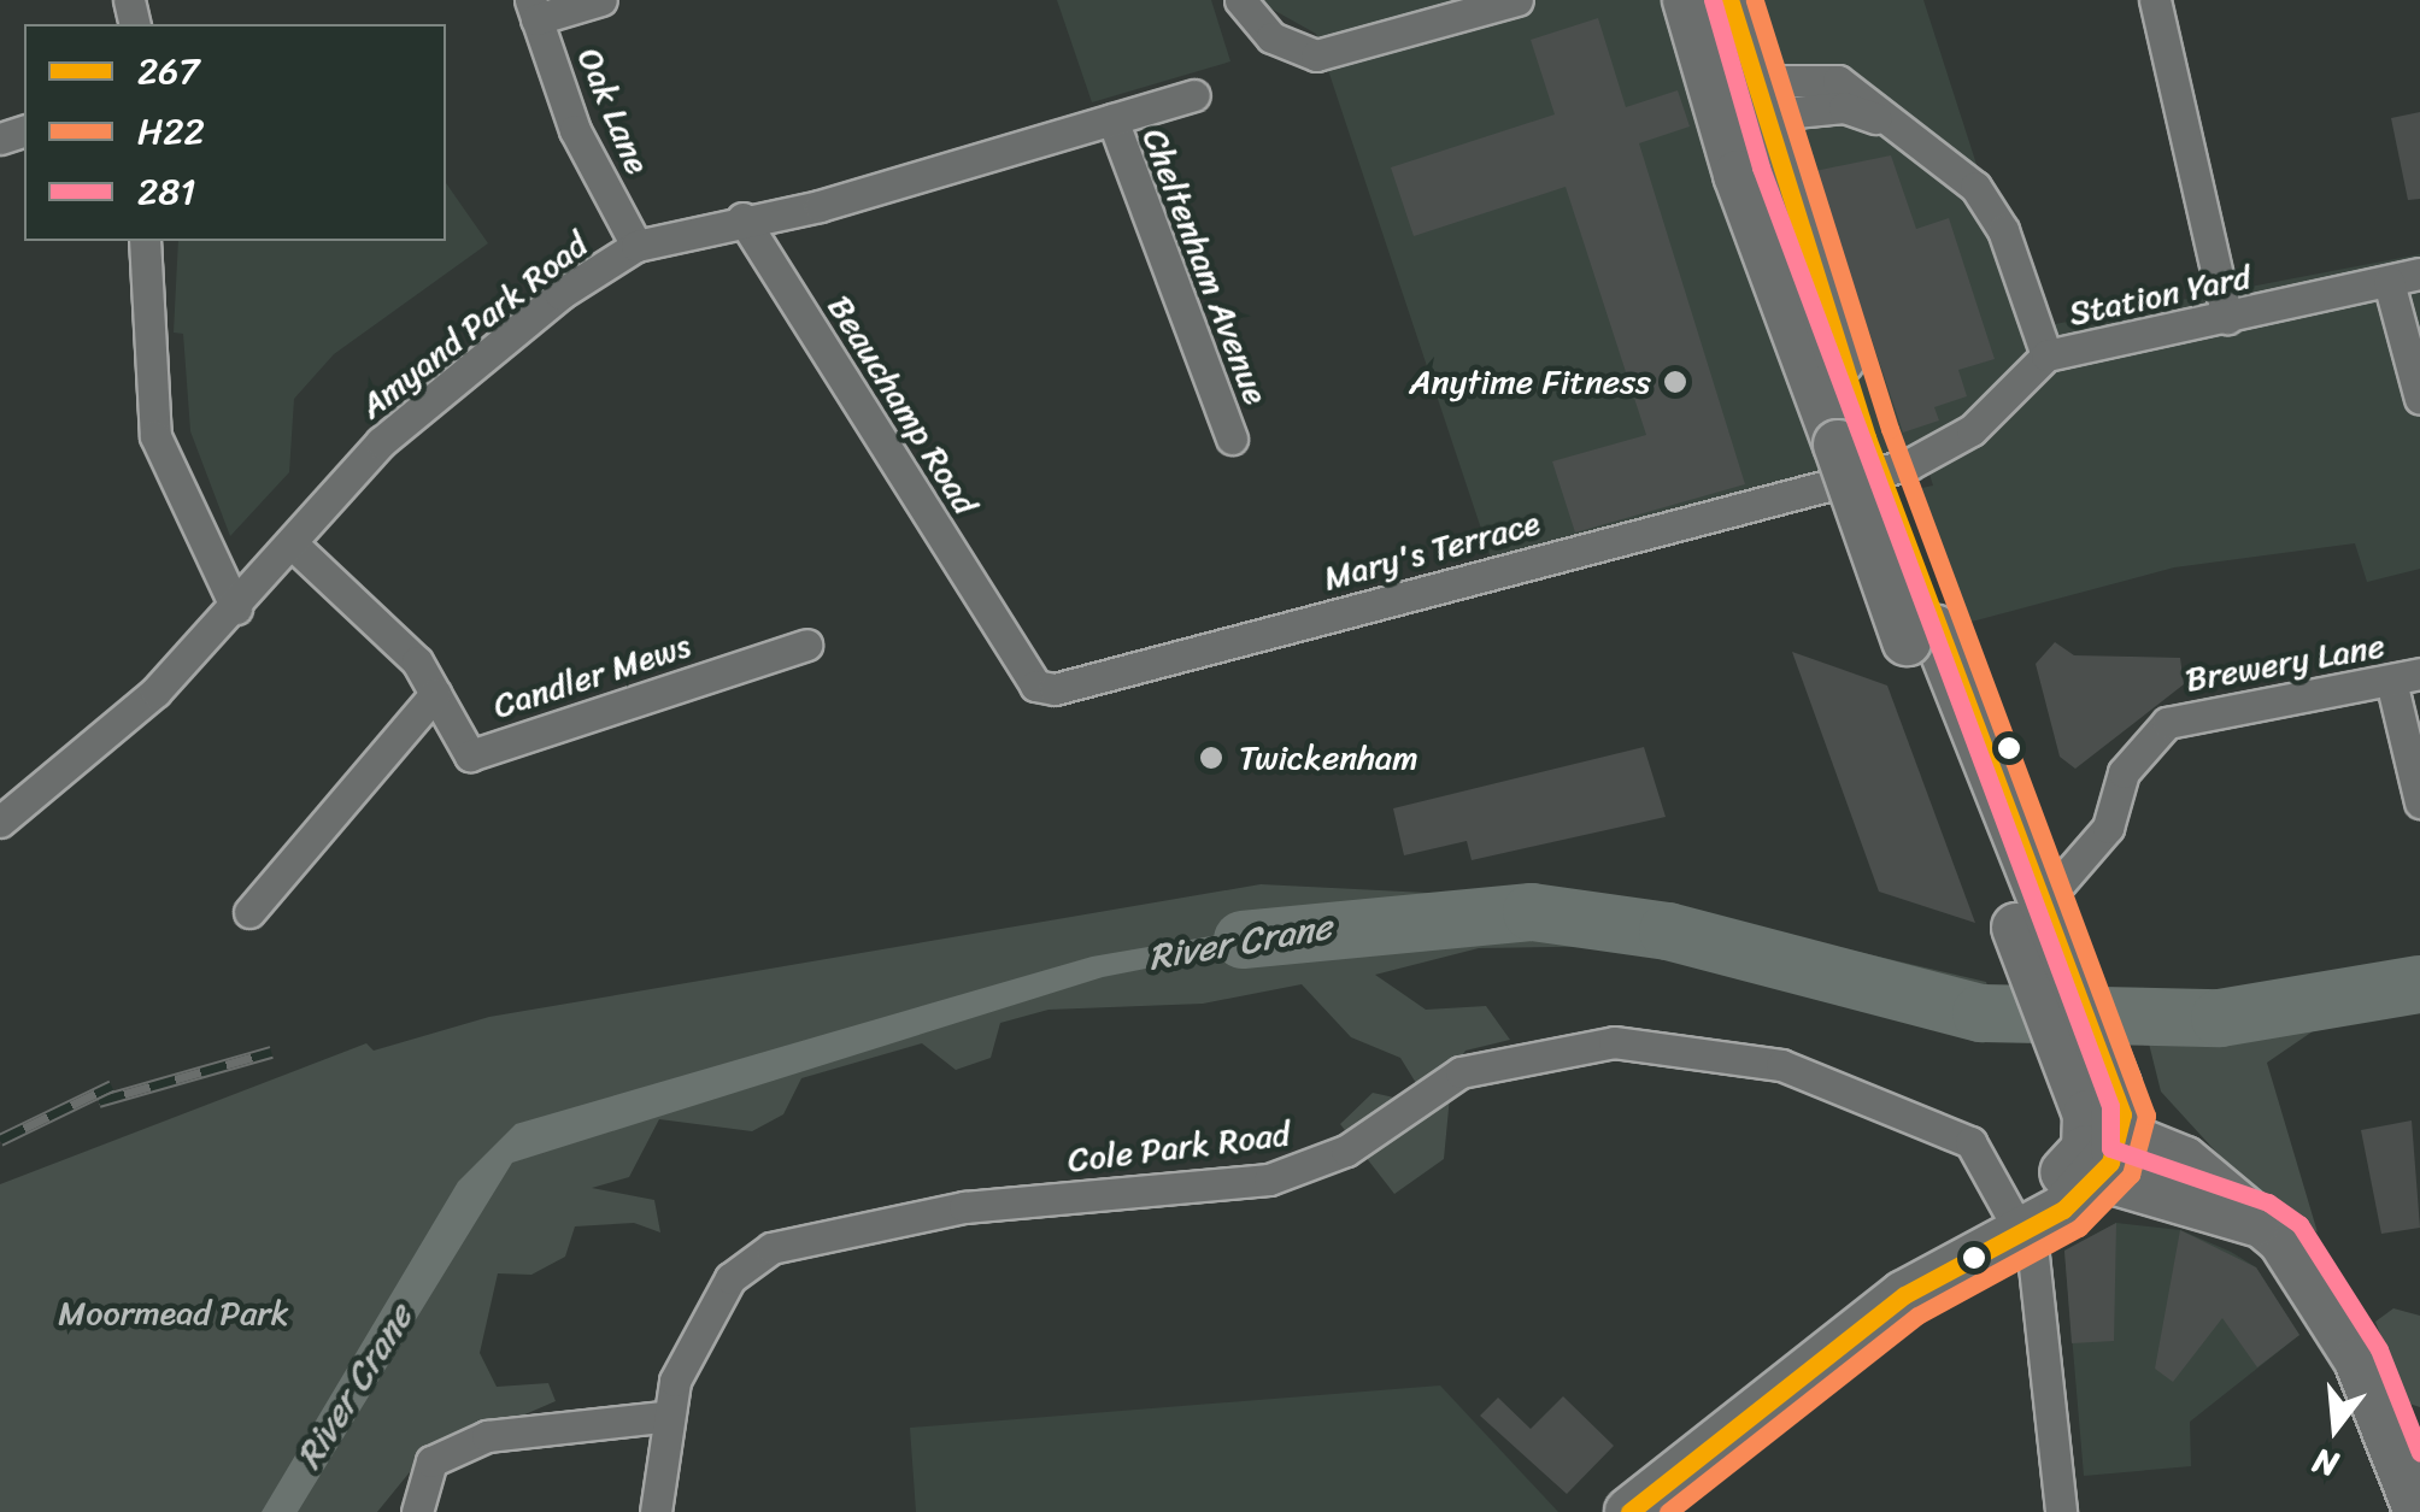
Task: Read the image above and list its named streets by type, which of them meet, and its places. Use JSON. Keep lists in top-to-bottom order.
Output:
{
  "streets": {
    "street": [
      "Oak Lane",
      "Cheltenham Avenue",
      "Station Yard",
      "Amyand Park Road",
      "Beauchamp Road",
      "Mary's Terrace",
      "Brewery Lane",
      "Candler Mews",
      "Cole Park Road"
    ]
  },
  "crossings": [
    ["Oak Lane", "Amyand Park Road"],
    ["Cheltenham Avenue", "Amyand Park Road"],
    ["Station Yard", "Mary's Terrace"],
    ["Amyand Park Road", "Beauchamp Road"],
    ["Amyand Park Road", "Candler Mews"],
    ["Beauchamp Road", "Mary's Terrace"]
  ],
  "water": ["River Crane"],
  "parks": ["Moormead Park"],
  "places": ["Anytime Fitness", "Twickenham"],
  "lines": ["transit line 267", "transit line H22", "transit line 281"],
  "legend": ["267", "H22", "281"],
  "north": "bottom"
}
